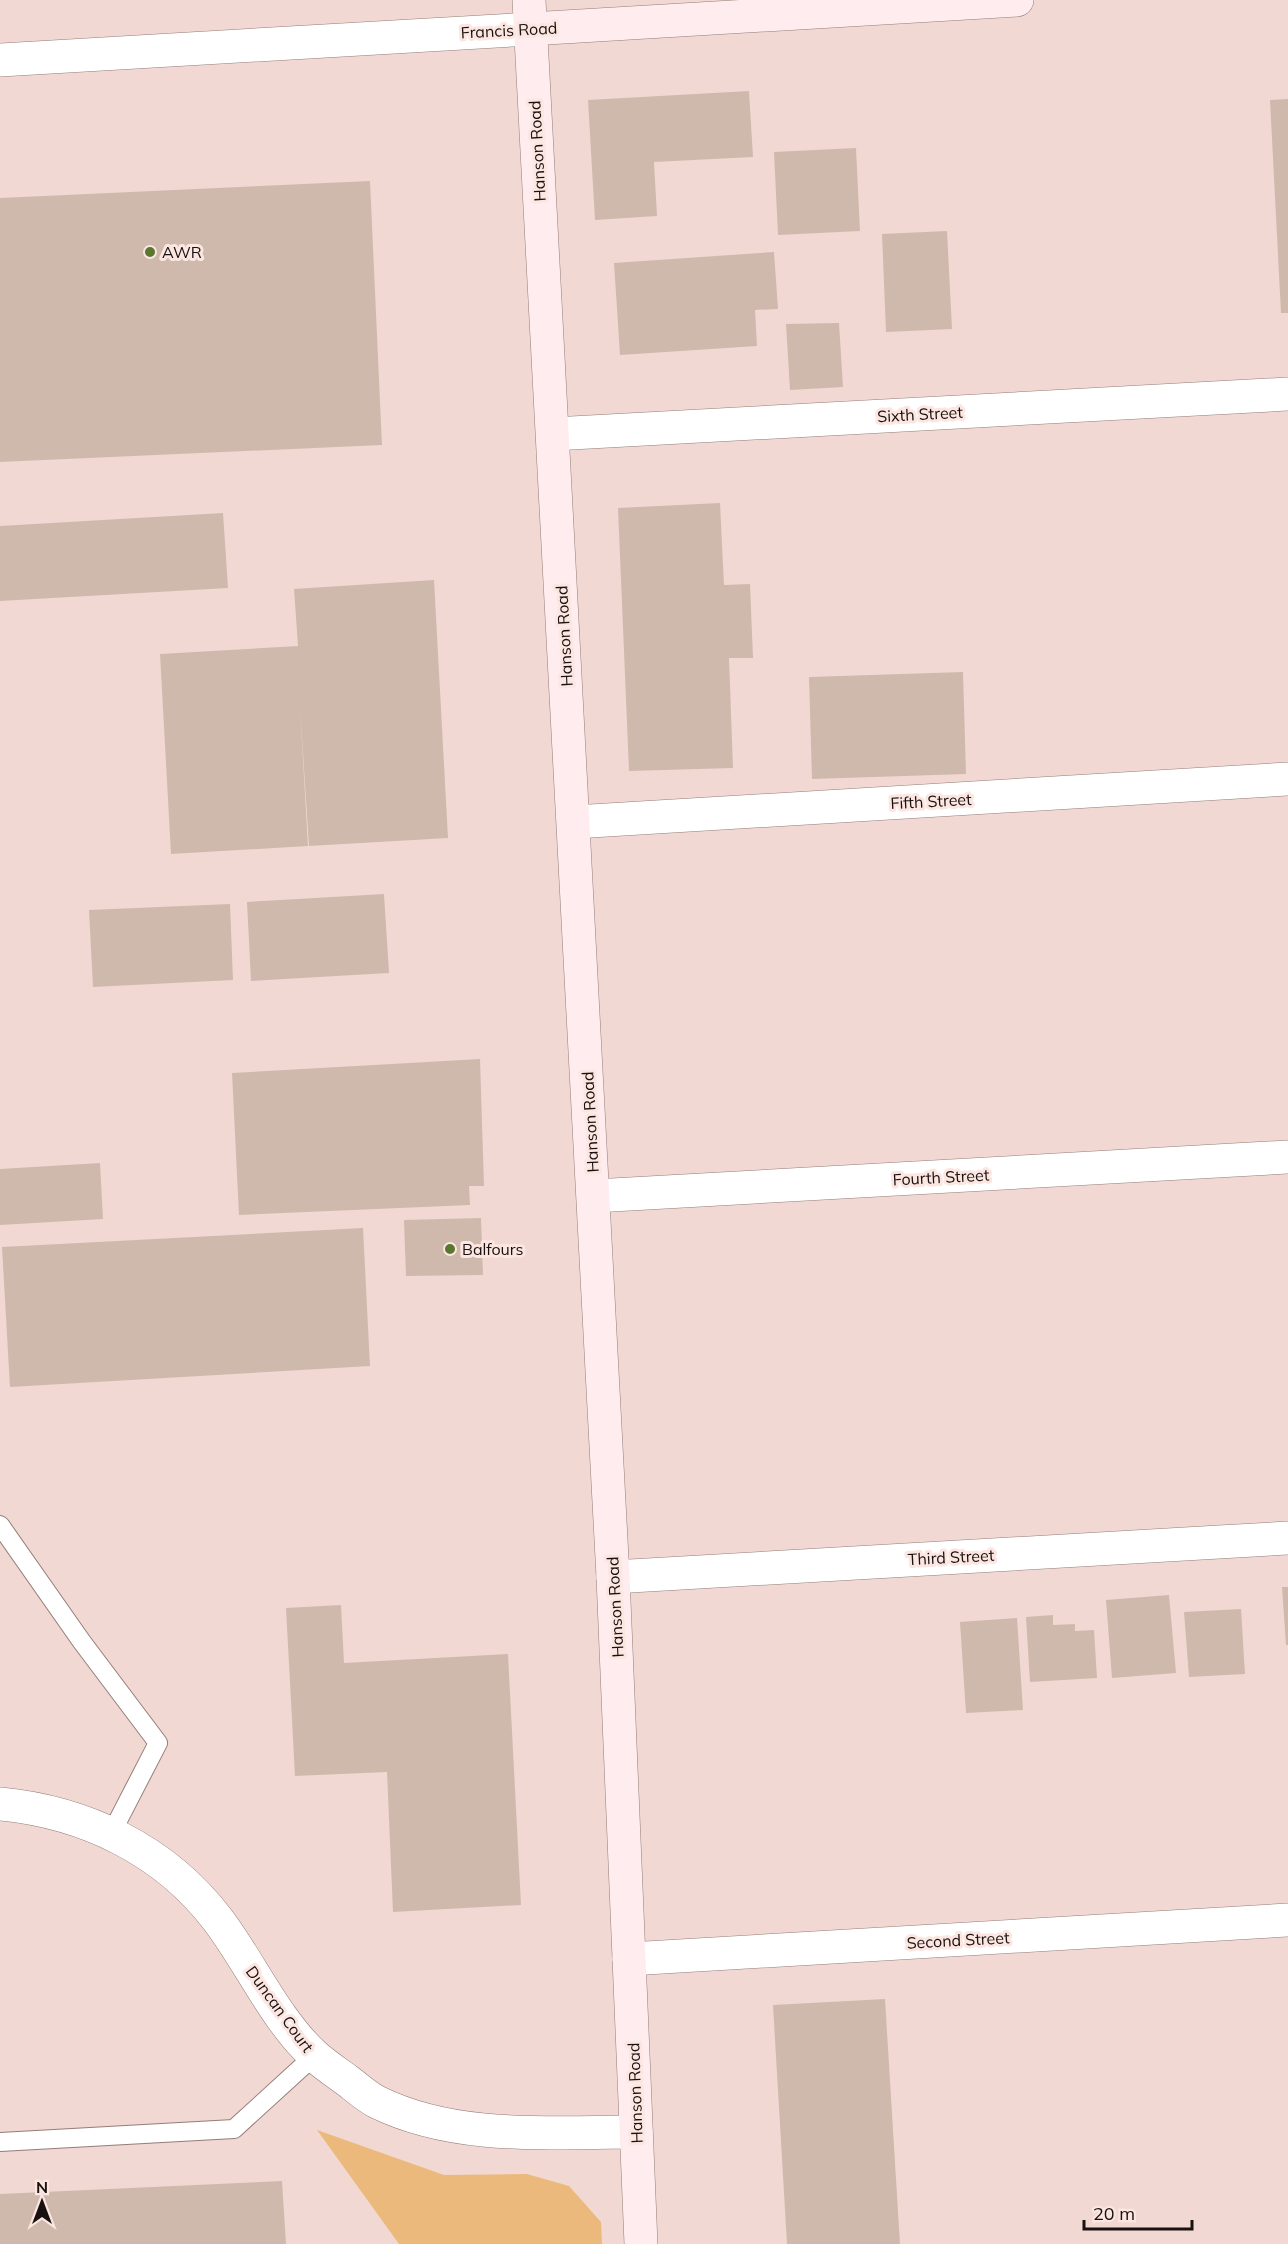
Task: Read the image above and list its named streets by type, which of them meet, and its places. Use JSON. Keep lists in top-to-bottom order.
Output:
{
  "streets": {
    "main road": ["Francis Road", "Hanson Road"],
    "street": [
      "Sixth Street",
      "Fifth Street",
      "Fourth Street",
      "Third Street",
      "Second Street",
      "Duncan Court"
    ]
  },
  "crossings": [
    ["Francis Road", "Hanson Road"],
    ["Hanson Road", "Sixth Street"],
    ["Hanson Road", "Fifth Street"],
    ["Hanson Road", "Fourth Street"],
    ["Hanson Road", "Third Street"],
    ["Hanson Road", "Second Street"],
    ["Hanson Road", "Duncan Court"]
  ],
  "places": ["AWR", "Balfours"],
  "scale_bar": "20 m",
  "north": "top"
}
